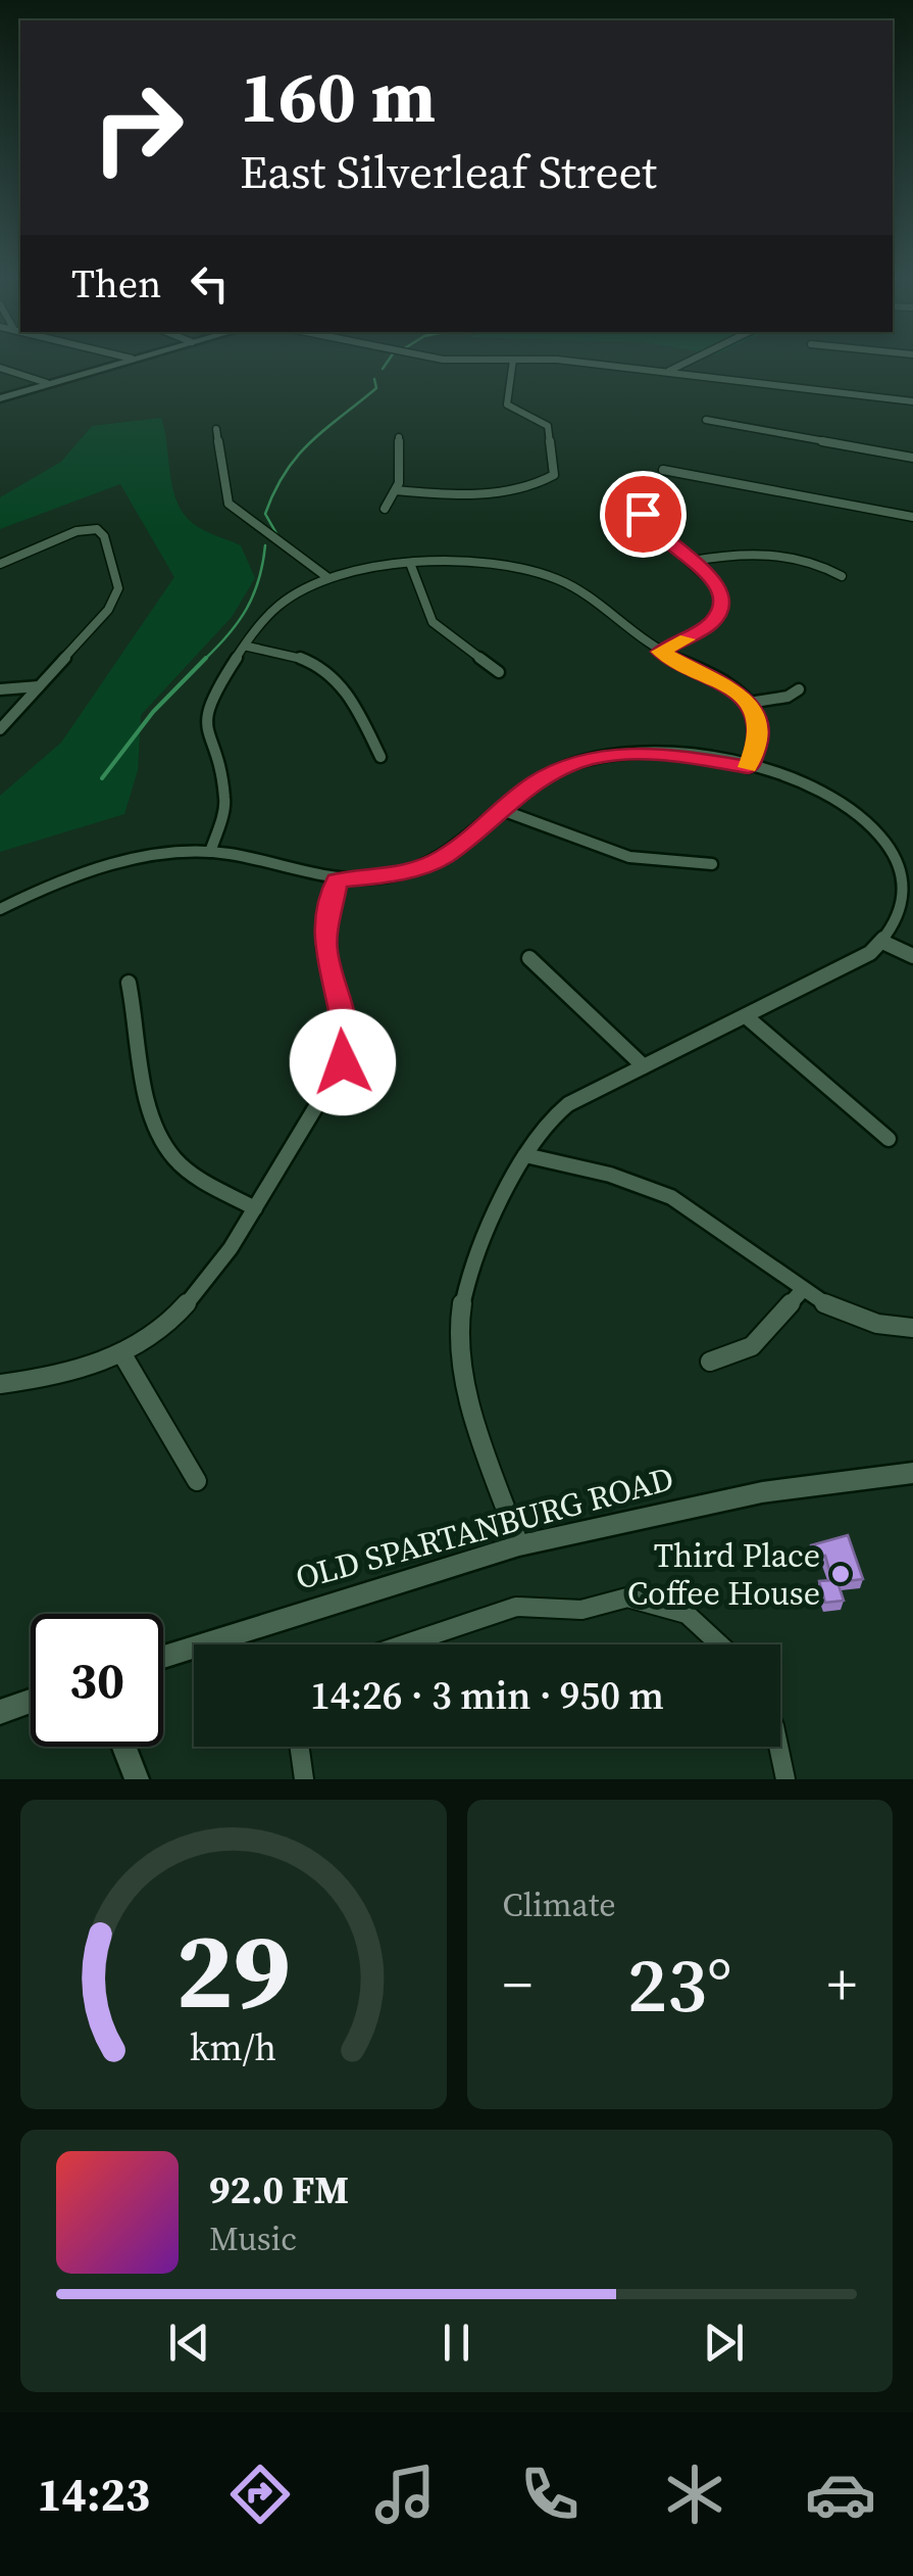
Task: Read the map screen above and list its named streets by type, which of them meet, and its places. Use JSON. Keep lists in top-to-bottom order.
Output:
{
  "streets": {
    "street": ["OLD SPARTANBURG ROAD"]
  },
  "places": ["Third Place Coffee House"],
  "page": {
    "turn": ["160 m", "East Silverleaf Street"],
    "then": "Then",
    "limit": "30",
    "trip": "14:26 · 3 min · 950 m",
    "tile": "Climate",
    "heat": ["−", "23°", "+"],
    "song": ["92.0 FM", "Music"],
    "tabs": "14:23",
    "gauge": ["29", "km/h"]
  }
}
